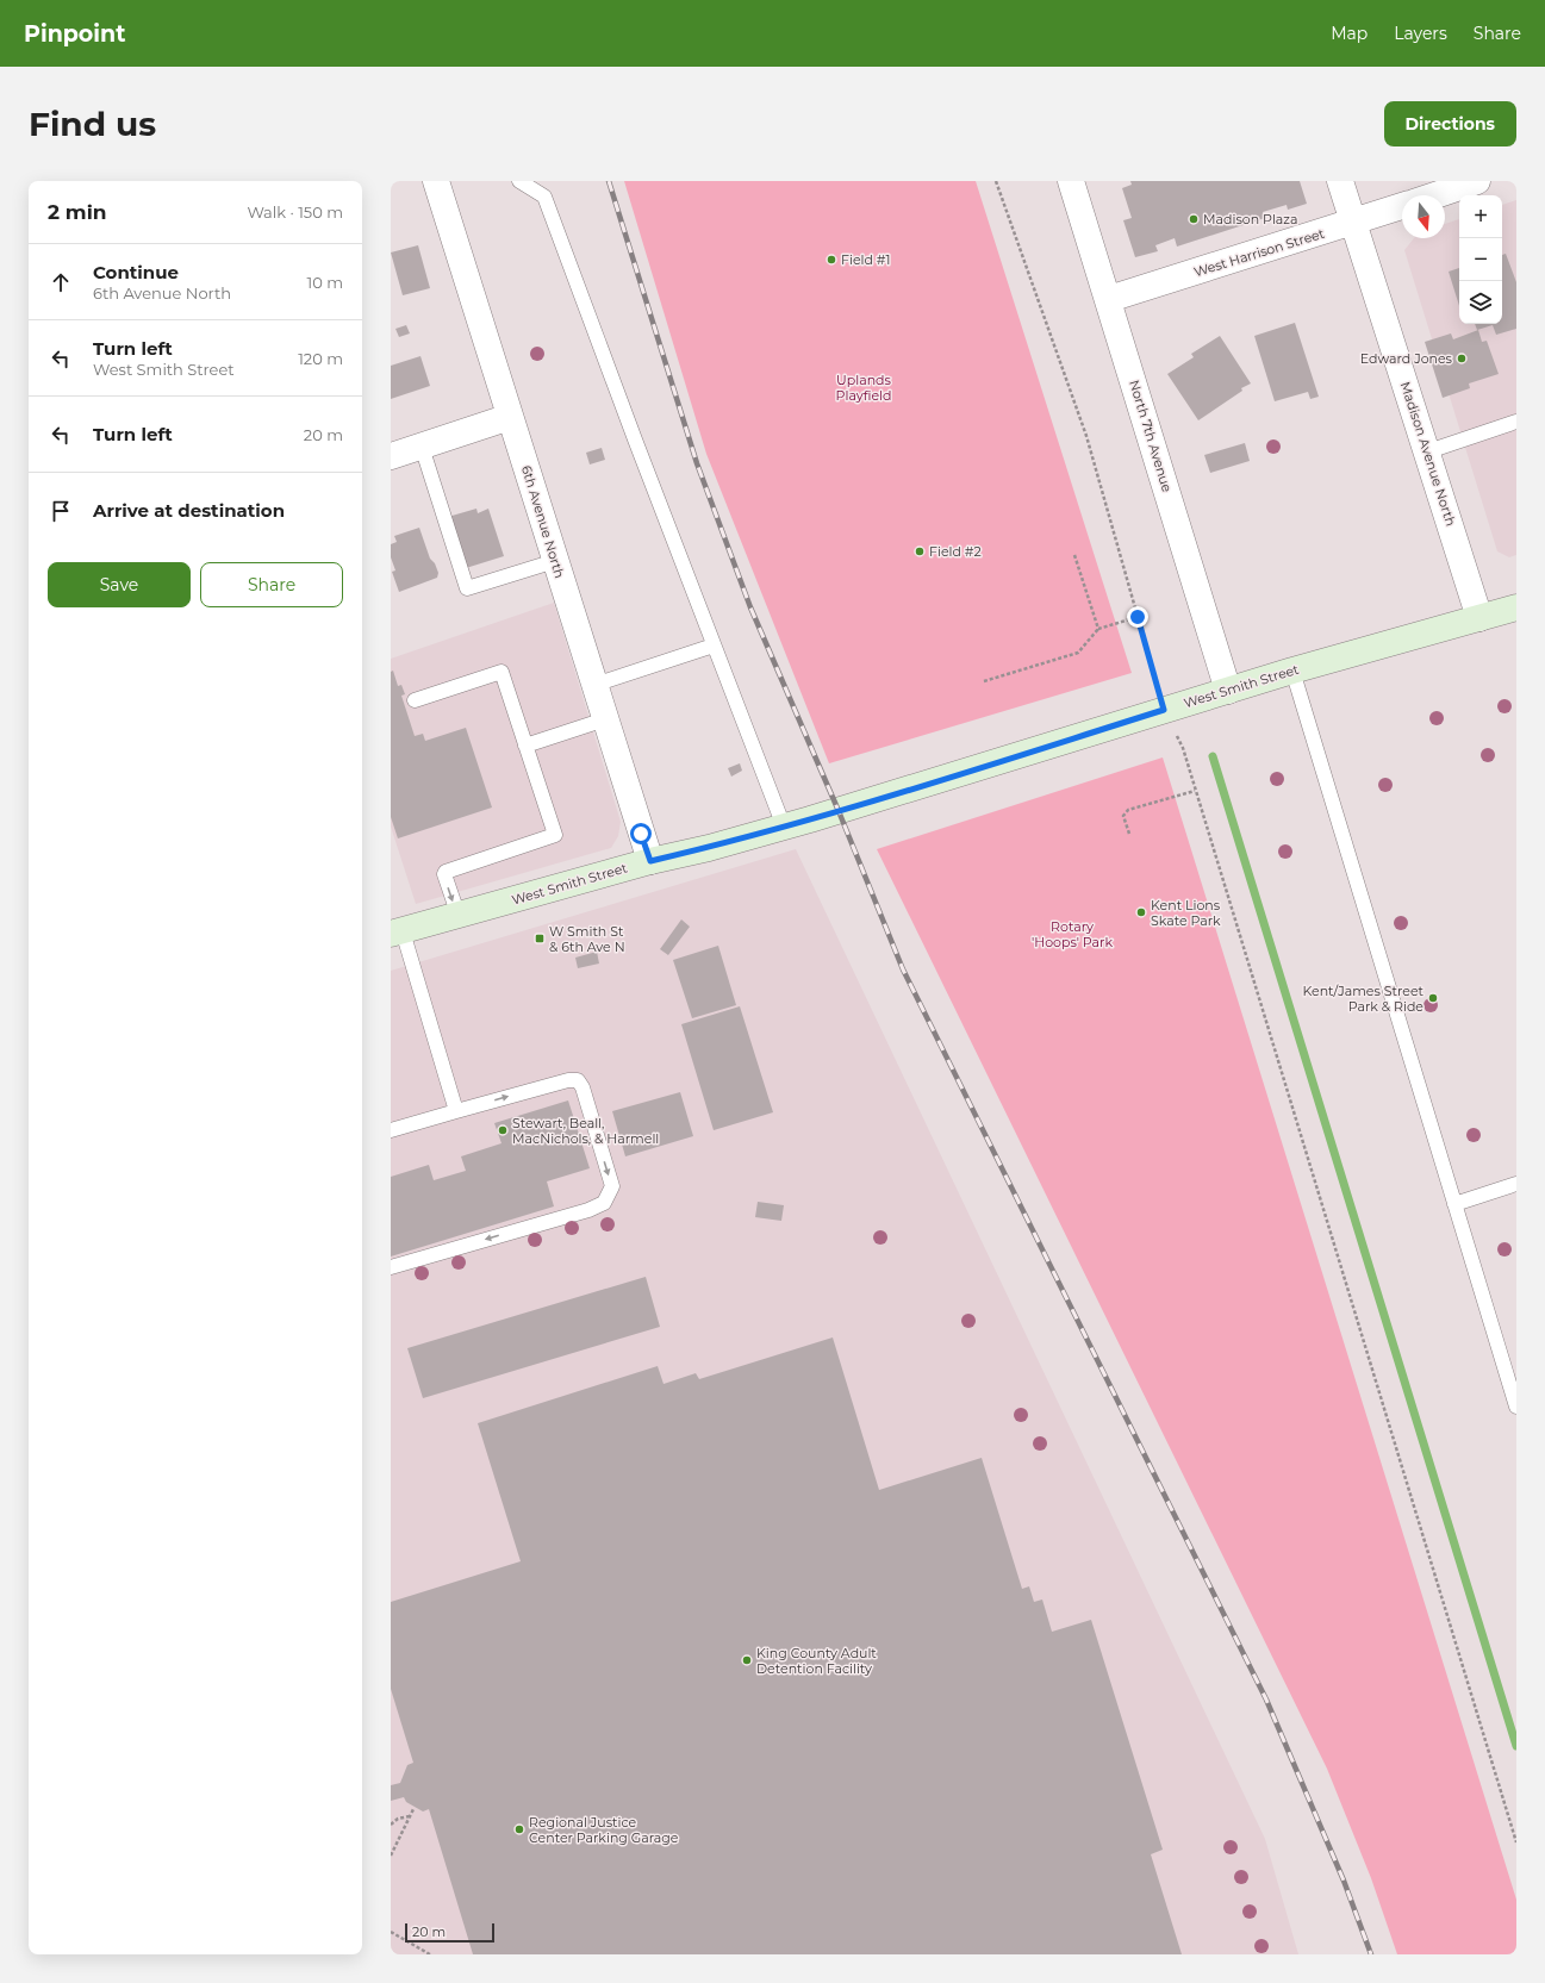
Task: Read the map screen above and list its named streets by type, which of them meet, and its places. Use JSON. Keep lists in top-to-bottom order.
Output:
{
  "streets": {
    "main road": ["West Smith Street"],
    "street": [
      "West Harrison Street",
      "North 7th Avenue",
      "Madison Avenue North",
      "6th Avenue North"
    ]
  },
  "crossings": [
    ["West Harrison Street", "North 7th Avenue"],
    ["West Harrison Street", "Madison Avenue North"],
    ["North 7th Avenue", "West Smith Street"],
    ["Madison Avenue North", "West Smith Street"],
    ["6th Avenue North", "West Smith Street"]
  ],
  "parks": ["Uplands Playfield", "Rotary 'Hoops' Park"],
  "places": {
    "other": [
      "Madison Plaza",
      "Field #1",
      "Edward Jones",
      "Field #2",
      "Kent Lions Skate Park",
      "Kent/James Street Park & Ride",
      "Stewart, Beall, MacNichols, & Harmell",
      "King County Adult Detention Facility",
      "Regional Justice Center Parking Garage"
    ],
    "transit": ["W Smith St & 6th Ave N"]
  },
  "scale_bar": "20 m",
  "north": "bottom",
  "page": {
    "header": "Pinpoint",
    "nav": ["Map", "Layers", "Share"],
    "buttons": [
      "Directions",
      ["Save", "Share"]
    ],
    "title": "Find us",
    "heading": ["2 min", "Walk · 150 m"],
    "map_buttons": ["+", "−"],
    "list": [
      ["Continue", "6th Avenue North", "10 m"],
      ["Turn left", "West Smith Street", "120 m"],
      ["Turn left", "20 m"],
      "Arrive at destination"
    ],
    "scale": "20 m"
  }
}
